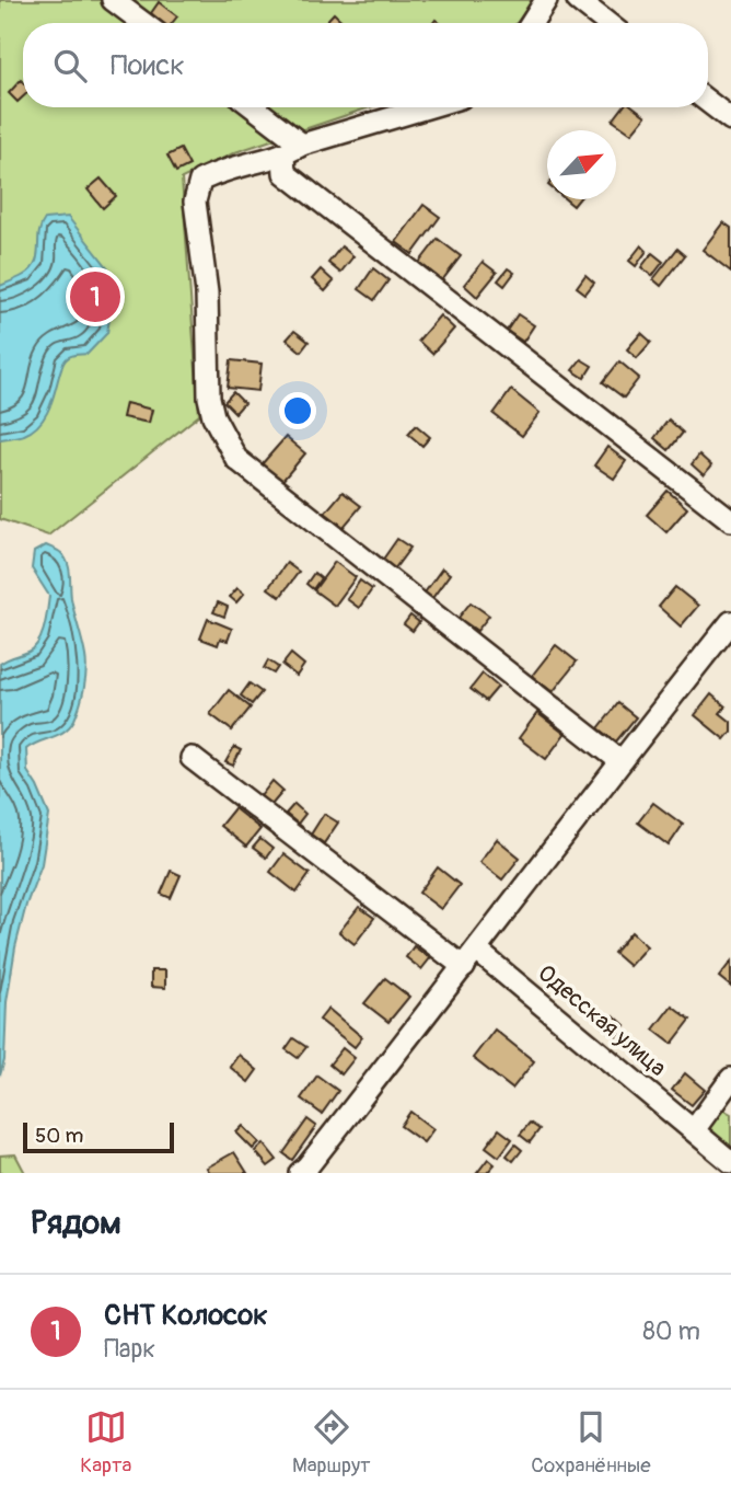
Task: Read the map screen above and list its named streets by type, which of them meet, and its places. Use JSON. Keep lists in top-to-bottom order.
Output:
{
  "streets": {
    "street": ["Одесская улица"]
  },
  "scale_bar": "50 m",
  "north": "top right",
  "page": {
    "search": "Поиск",
    "pins": "1",
    "scale": "50 m",
    "heading": "Рядом",
    "list": [
      {
        "mark": "1",
        "name": "СНТ Колосок",
        "note": "Парк",
        "value": "80 m"
      }
    ],
    "nav": ["Карта", "Маршрут", "Сохранённые"]
  }
}
